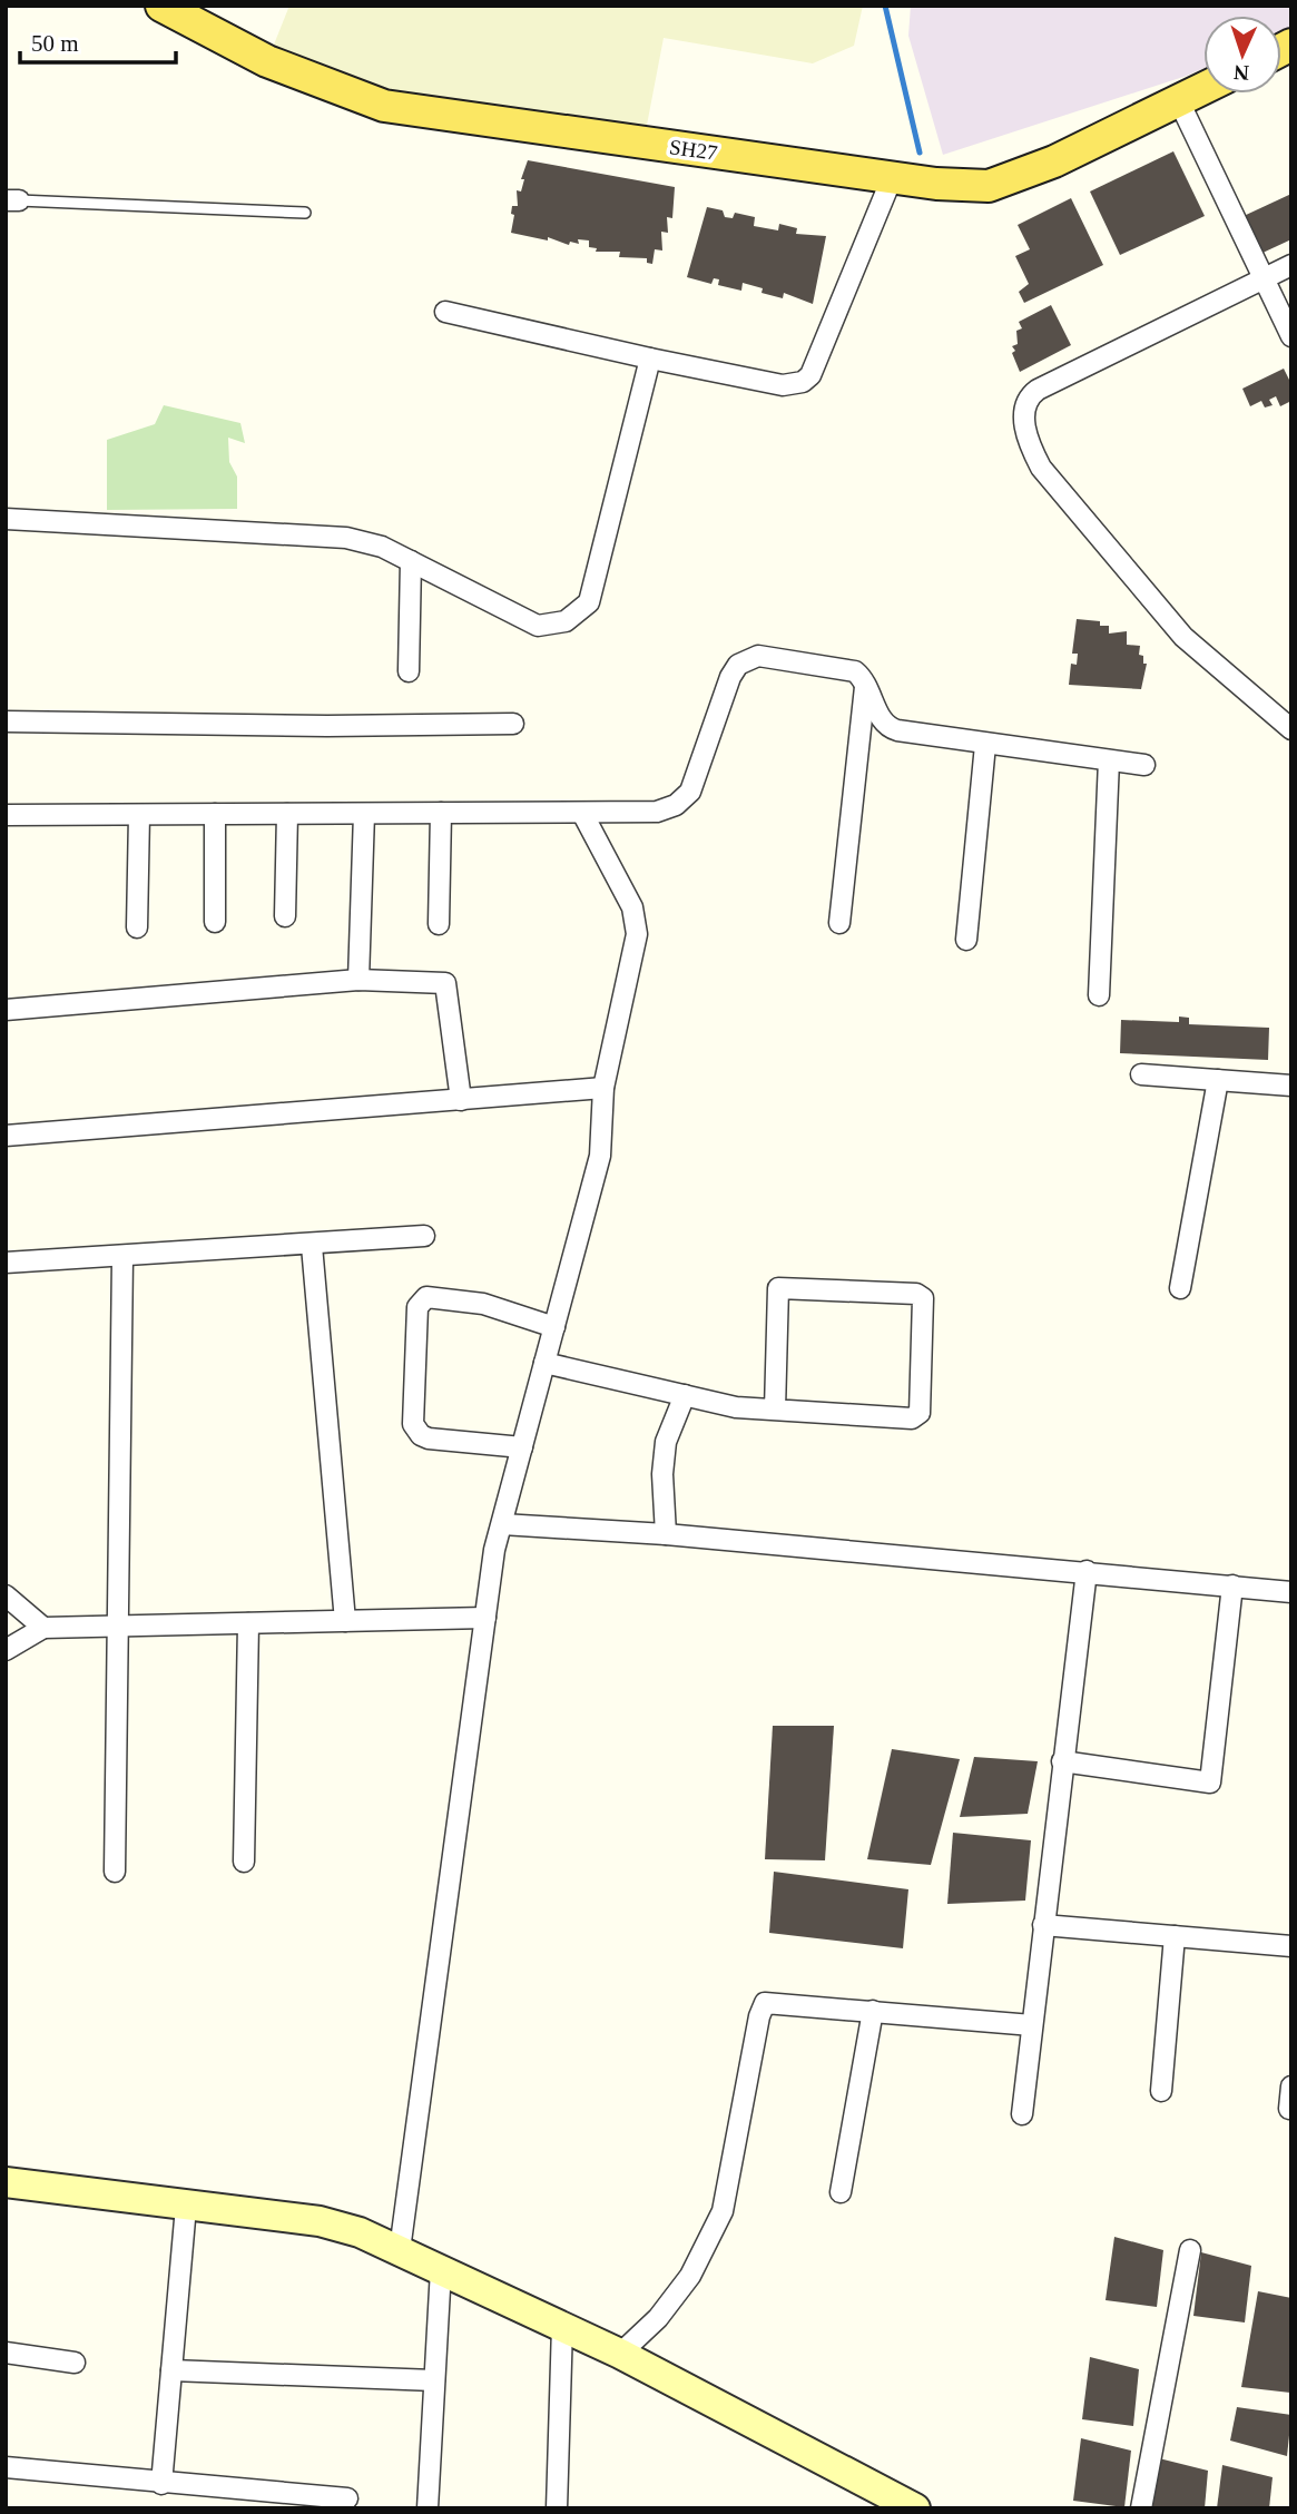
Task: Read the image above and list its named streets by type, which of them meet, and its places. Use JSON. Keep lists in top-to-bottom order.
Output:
{
  "streets": {
    "main road": ["SH27"]
  },
  "scale_bar": "50 m",
  "north": "bottom"
}
